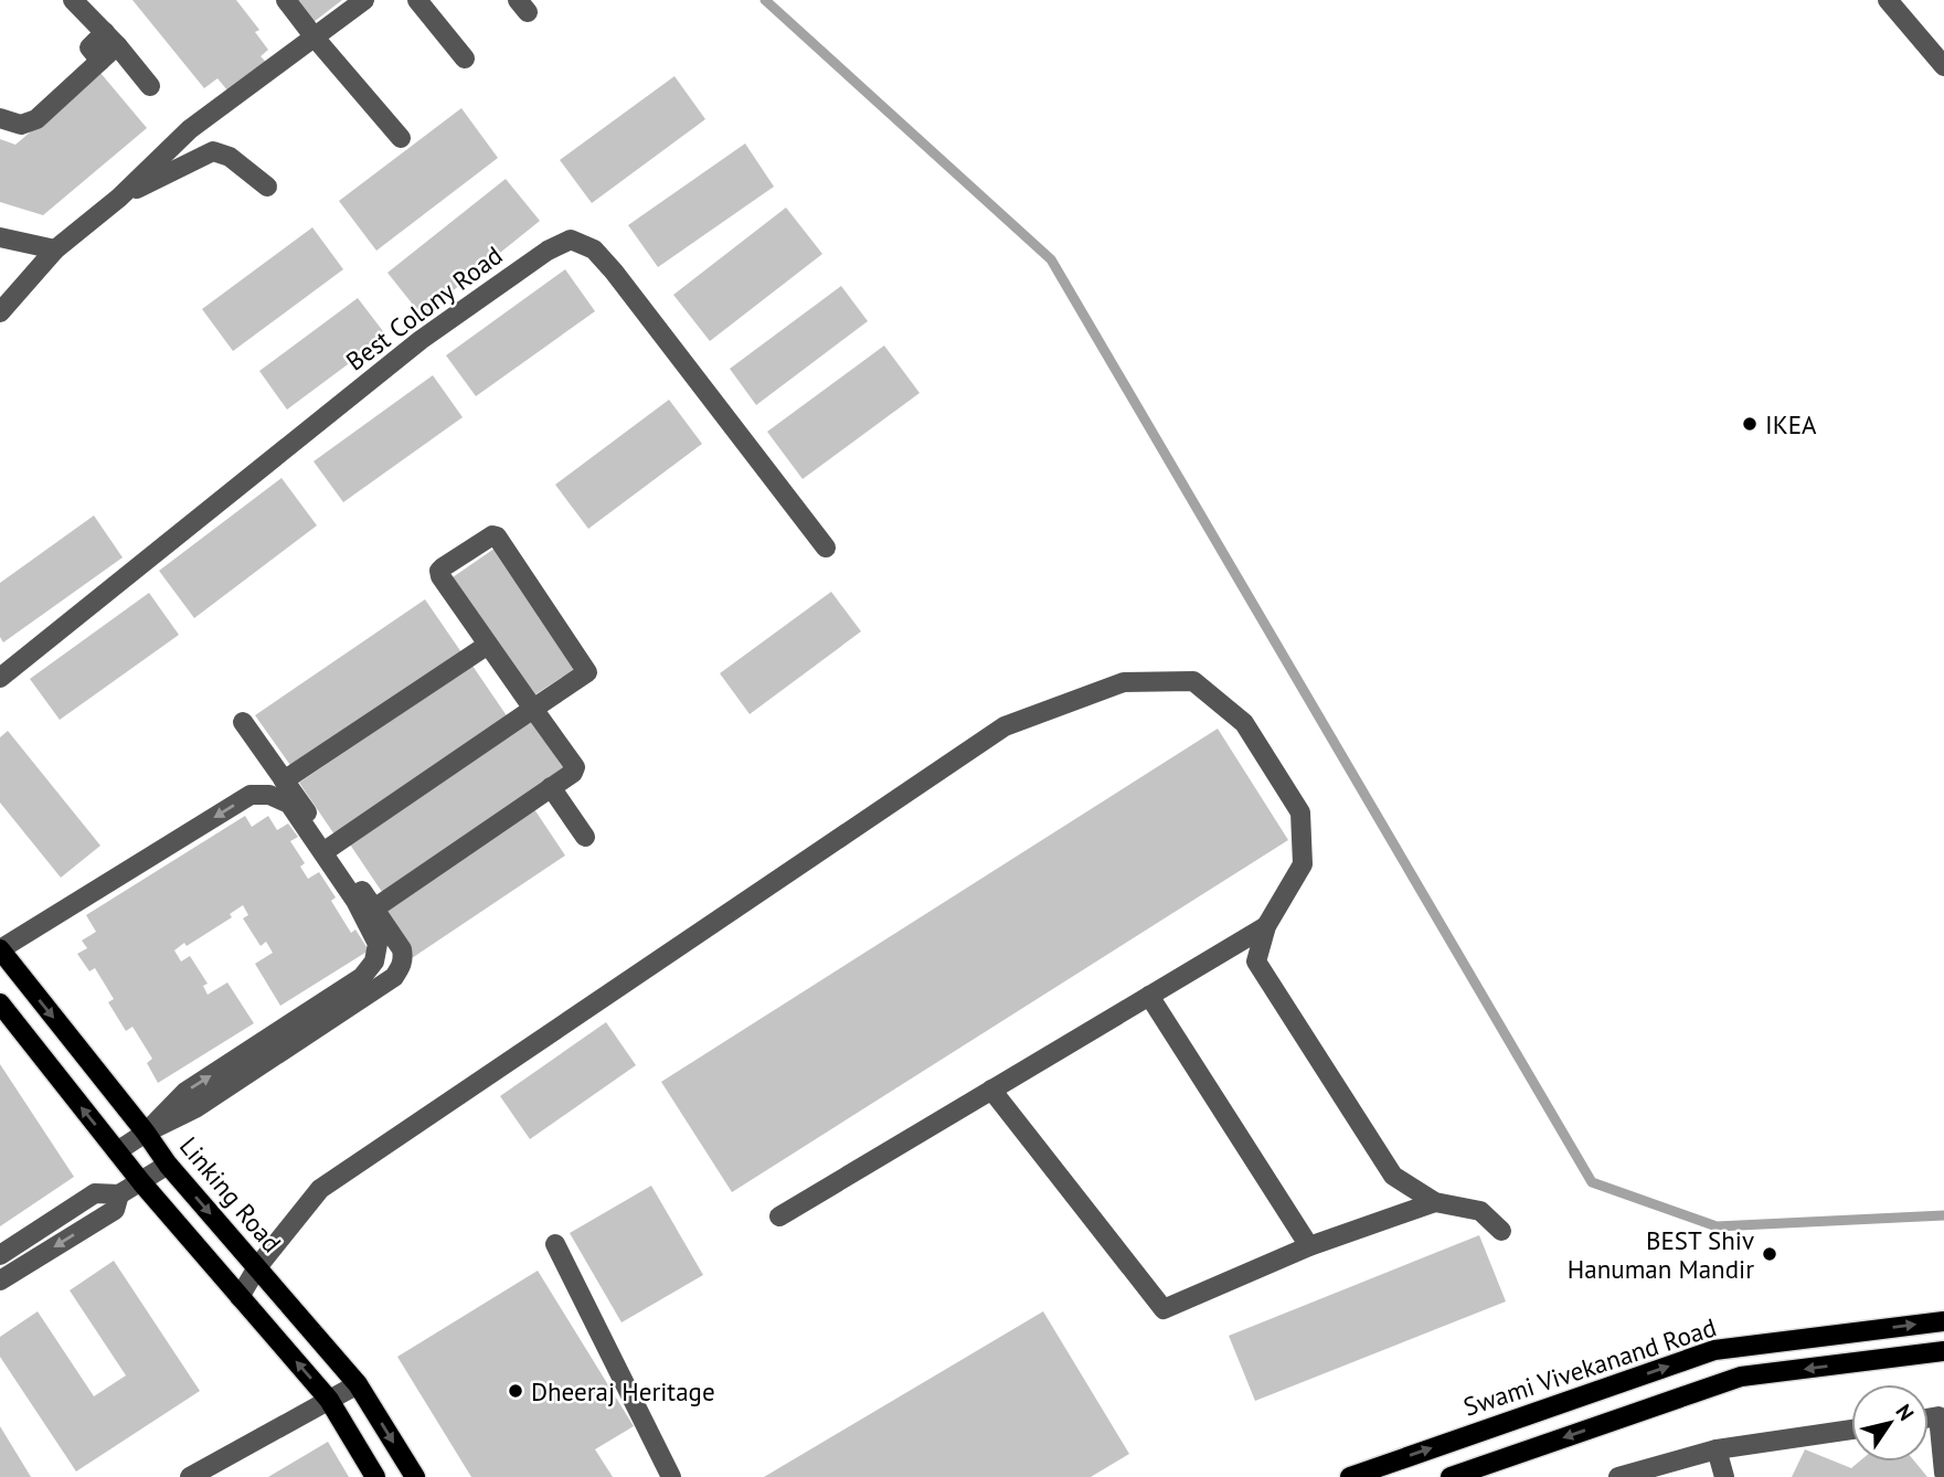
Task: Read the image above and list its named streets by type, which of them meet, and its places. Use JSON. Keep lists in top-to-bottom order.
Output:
{
  "streets": {
    "main road": ["Linking Road", "Swami Vivekanand Road"],
    "street": ["Best Colony Road"]
  },
  "places": ["IKEA", "BEST Shiv Hanuman Mandir", "Dheeraj Heritage"],
  "north": "top right"
}
